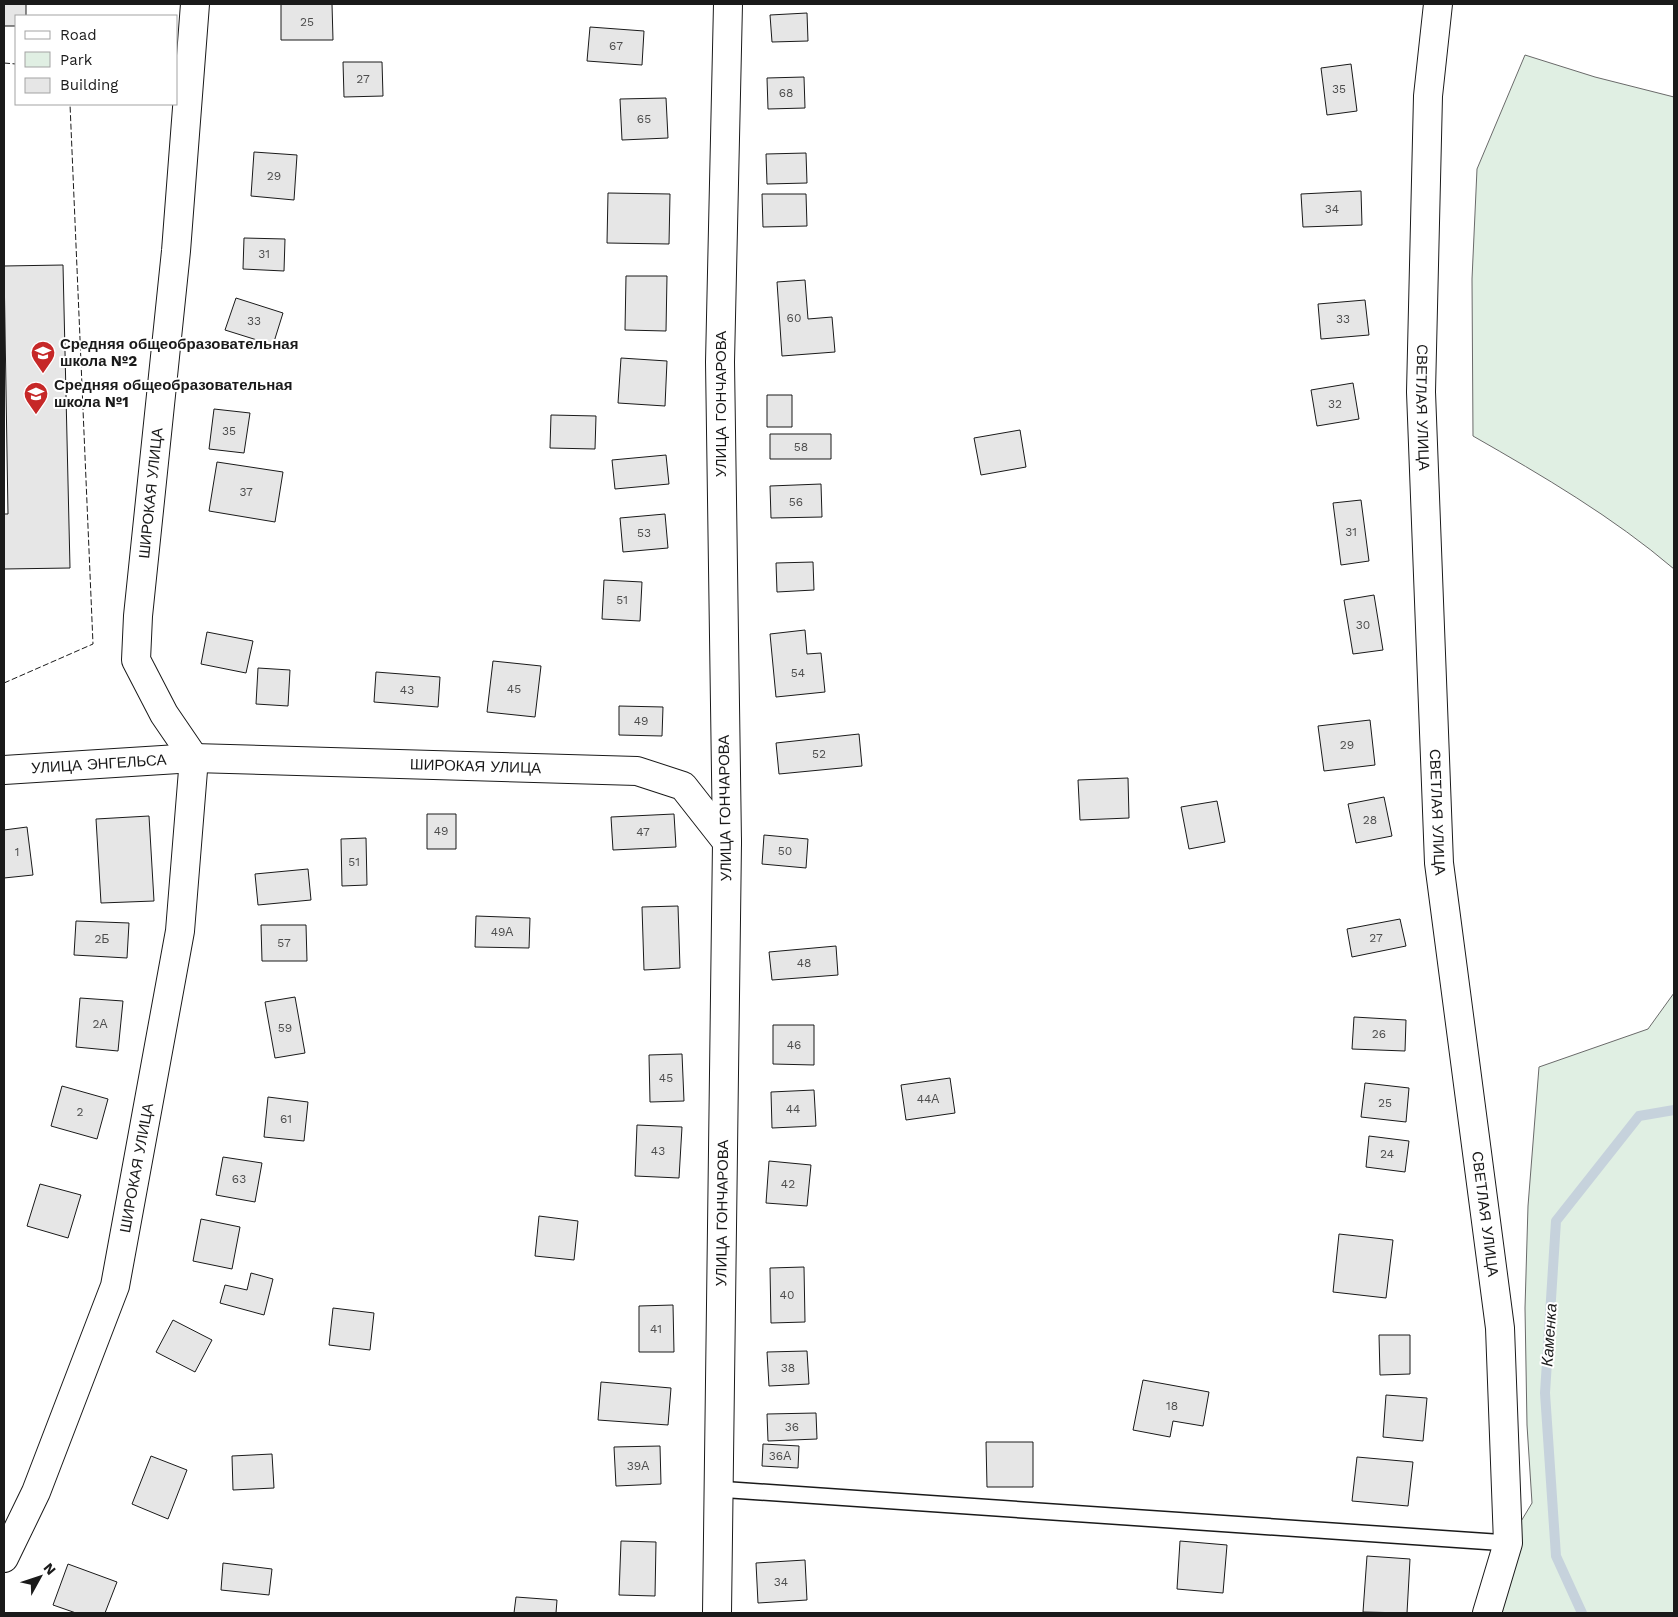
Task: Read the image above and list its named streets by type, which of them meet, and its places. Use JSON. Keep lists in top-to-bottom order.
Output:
{
  "streets": {
    "street": [
      "УЛИЦА ГОНЧАРОВА",
      "СВЕТЛАЯ УЛИЦА",
      "ШИРОКАЯ УЛИЦА",
      "УЛИЦА ЭНГЕЛЬСА"
    ]
  },
  "crossings": [
    ["УЛИЦА ГОНЧАРОВА", "ШИРОКАЯ УЛИЦА"],
    ["ШИРОКАЯ УЛИЦА", "УЛИЦА ЭНГЕЛЬСА"]
  ],
  "water": ["Каменка"],
  "places": {
    "school or university": ["Средняя общеобразовательная школа №2", "Средняя общеобразовательная школа №1"]
  },
  "house_numbers": [
    "25",
    "67",
    "27",
    "35",
    "68",
    "65",
    "29",
    "34",
    "31",
    "60",
    "33",
    "33",
    "32",
    "35",
    "58",
    "37",
    "56",
    "31",
    "53",
    "51",
    "30",
    "54",
    "45",
    "43",
    "49",
    "29",
    "52",
    "28",
    "49",
    "47",
    "50",
    "1",
    "51",
    "49А",
    "27",
    "2Б",
    "57",
    "48",
    "2А",
    "59",
    "26",
    "46",
    "45",
    "44А",
    "25",
    "44",
    "2",
    "61",
    "43",
    "24",
    "63",
    "42",
    "40",
    "41",
    "38",
    "18",
    "36",
    "36А",
    "39А",
    "34"
  ],
  "legend": ["Road", "Park", "Building"],
  "north": "top right"
}
